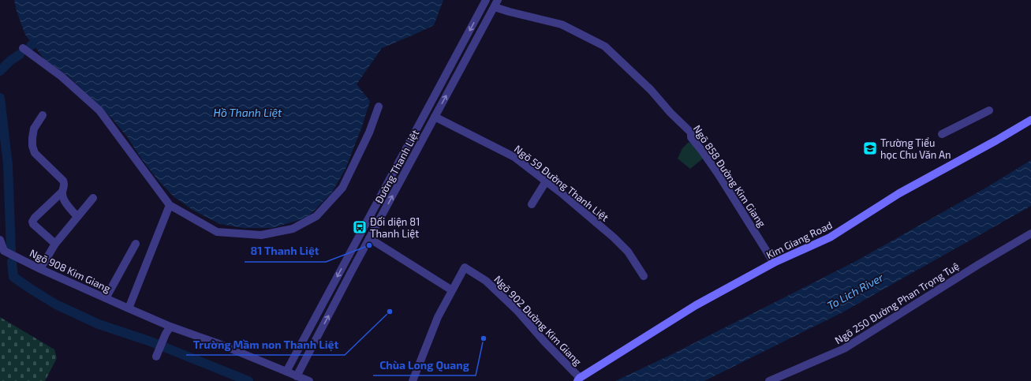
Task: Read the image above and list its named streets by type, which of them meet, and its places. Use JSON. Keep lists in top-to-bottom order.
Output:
{
  "streets": {
    "main road": ["Kim Giang Road"],
    "street": [
      "Đường Thanh Liệt",
      "Ngõ 858 Đường Kim Giang",
      "Ngõ 59 Đường Thanh Liệt",
      "Ngõ 908 Kim Giang",
      "Ngõ 250 Đường Phan Trọng Tuệ",
      "Ngõ 902 Đường Kim Giang"
    ]
  },
  "crossings": [
    ["Đường Thanh Liệt", "Ngõ 858 Đường Kim Giang"],
    ["Đường Thanh Liệt", "Ngõ 59 Đường Thanh Liệt"],
    ["Đường Thanh Liệt", "Ngõ 908 Kim Giang"],
    ["Ngõ 858 Đường Kim Giang", "Kim Giang Road"],
    ["Kim Giang Road", "Ngõ 902 Đường Kim Giang"]
  ],
  "water": ["Hồ Thanh Liệt", "To Lich River"],
  "places": {
    "school or university": ["Trường Tiểu học Chu Văn An"],
    "bus stop": ["Đối diện 81 Thanh Liệt"],
    "other": ["81 Thanh Liệt", "Trường Mầm non Thanh Liệt", "Chùa Long Quang"]
  }
}
